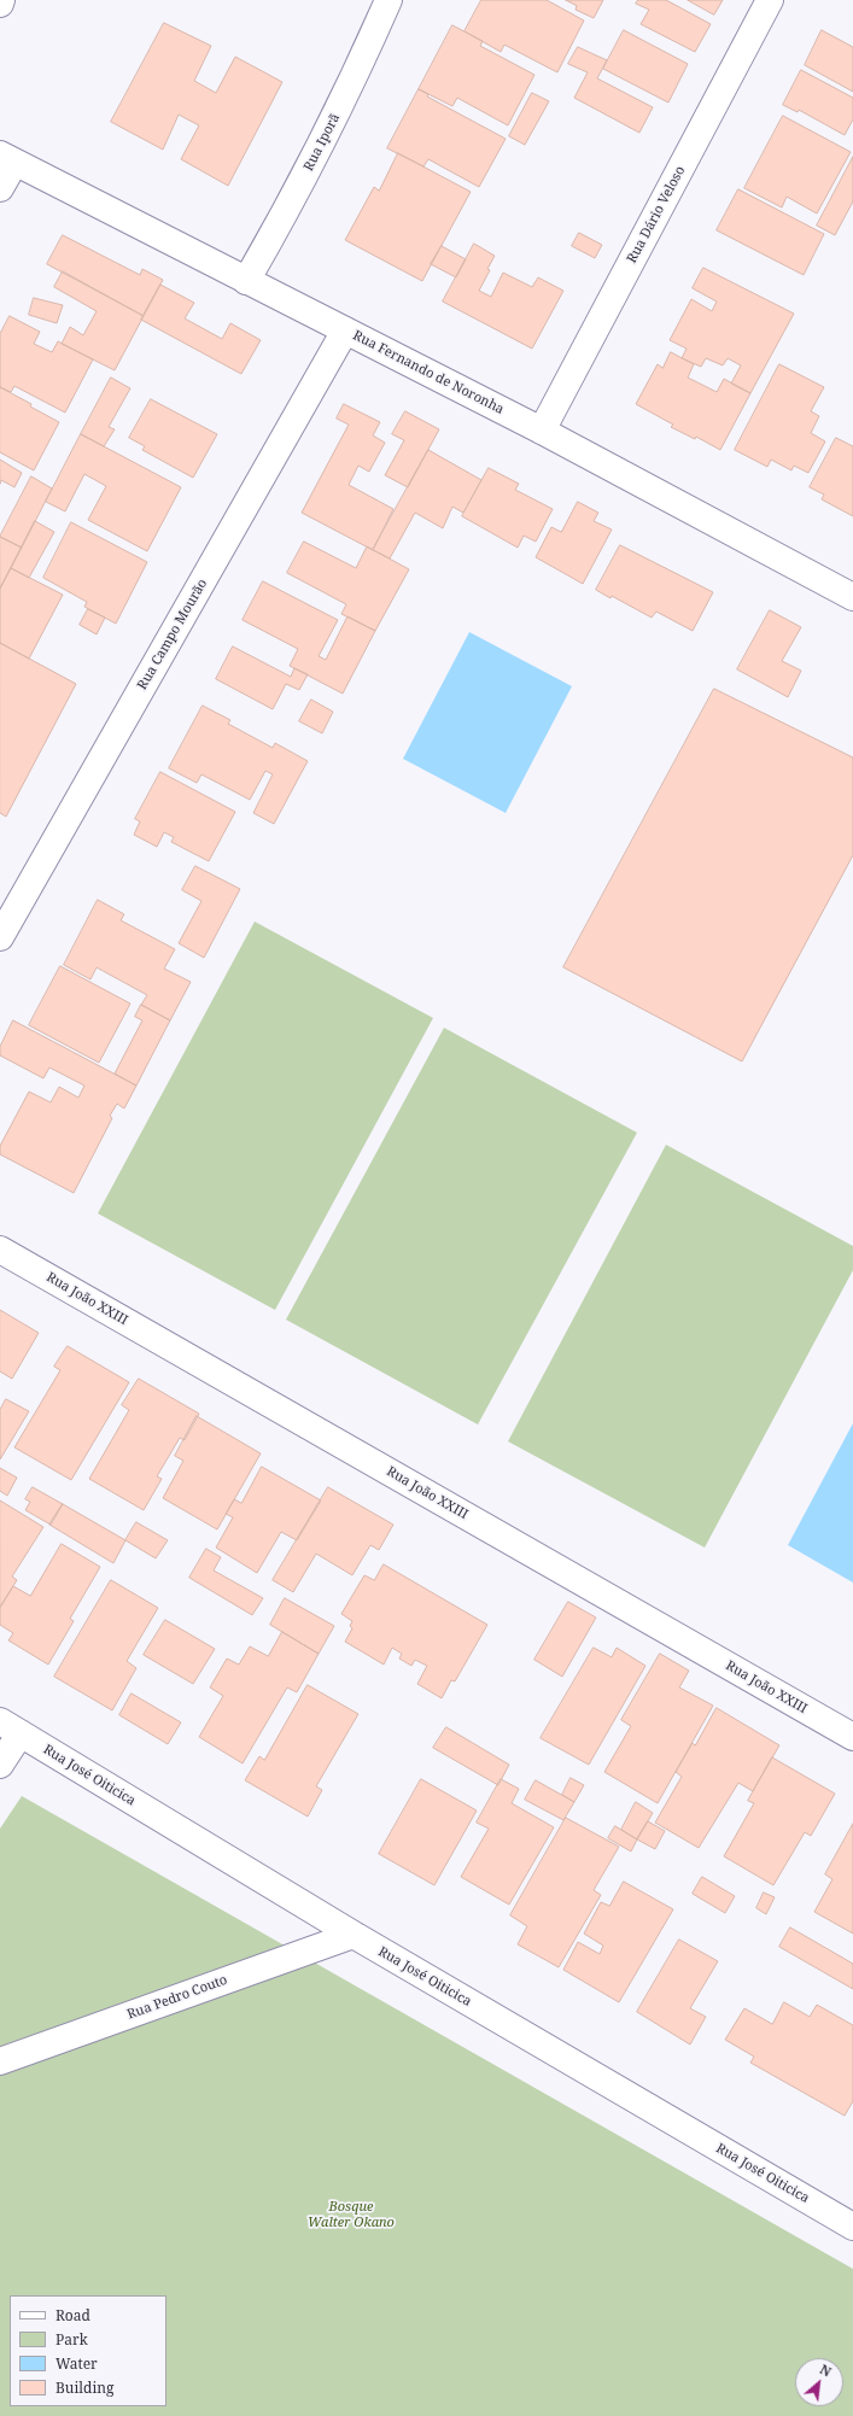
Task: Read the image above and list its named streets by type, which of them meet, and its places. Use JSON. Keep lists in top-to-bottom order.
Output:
{
  "streets": {
    "street": [
      "Rua Iporã",
      "Rua Dário Veloso",
      "Rua Fernando de Noronha",
      "Rua Campo Mourão",
      "Rua João XXIII",
      "Rua José Oiticica",
      "Rua Pedro Couto"
    ]
  },
  "crossings": [
    ["Rua Iporã", "Rua Fernando de Noronha"],
    ["Rua Dário Veloso", "Rua Fernando de Noronha"],
    ["Rua Fernando de Noronha", "Rua Campo Mourão"],
    ["Rua José Oiticica", "Rua Pedro Couto"]
  ],
  "parks": ["Bosque Walter Okano"],
  "legend": [
    "Road",
    "Park",
    "Water",
    "Building"
  ],
  "north": "top right"
}
